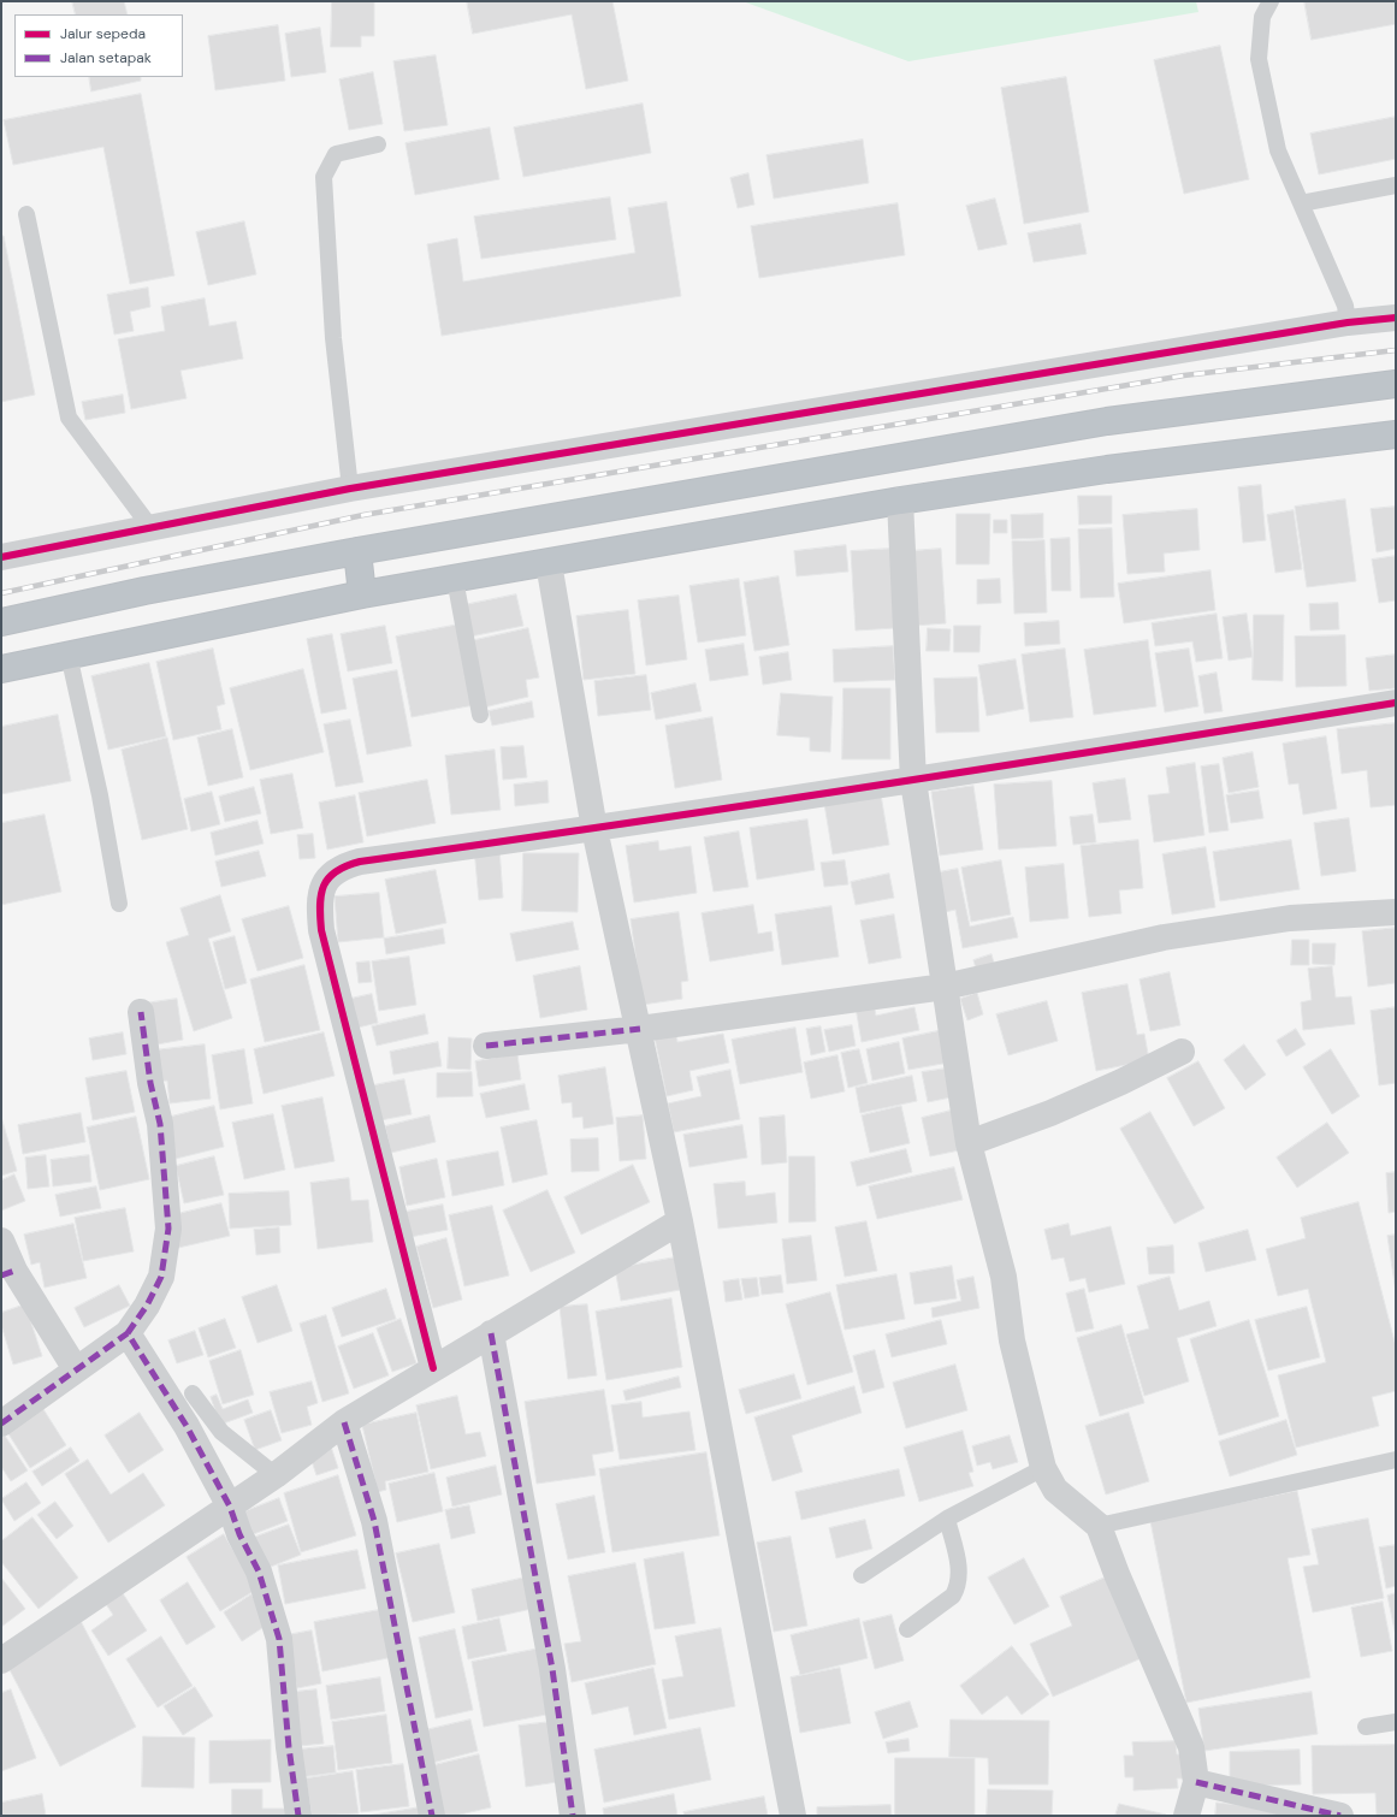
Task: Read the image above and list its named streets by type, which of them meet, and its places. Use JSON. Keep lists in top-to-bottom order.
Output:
{
  "legend": ["Jalur sepeda", "Jalan setapak"]
}
